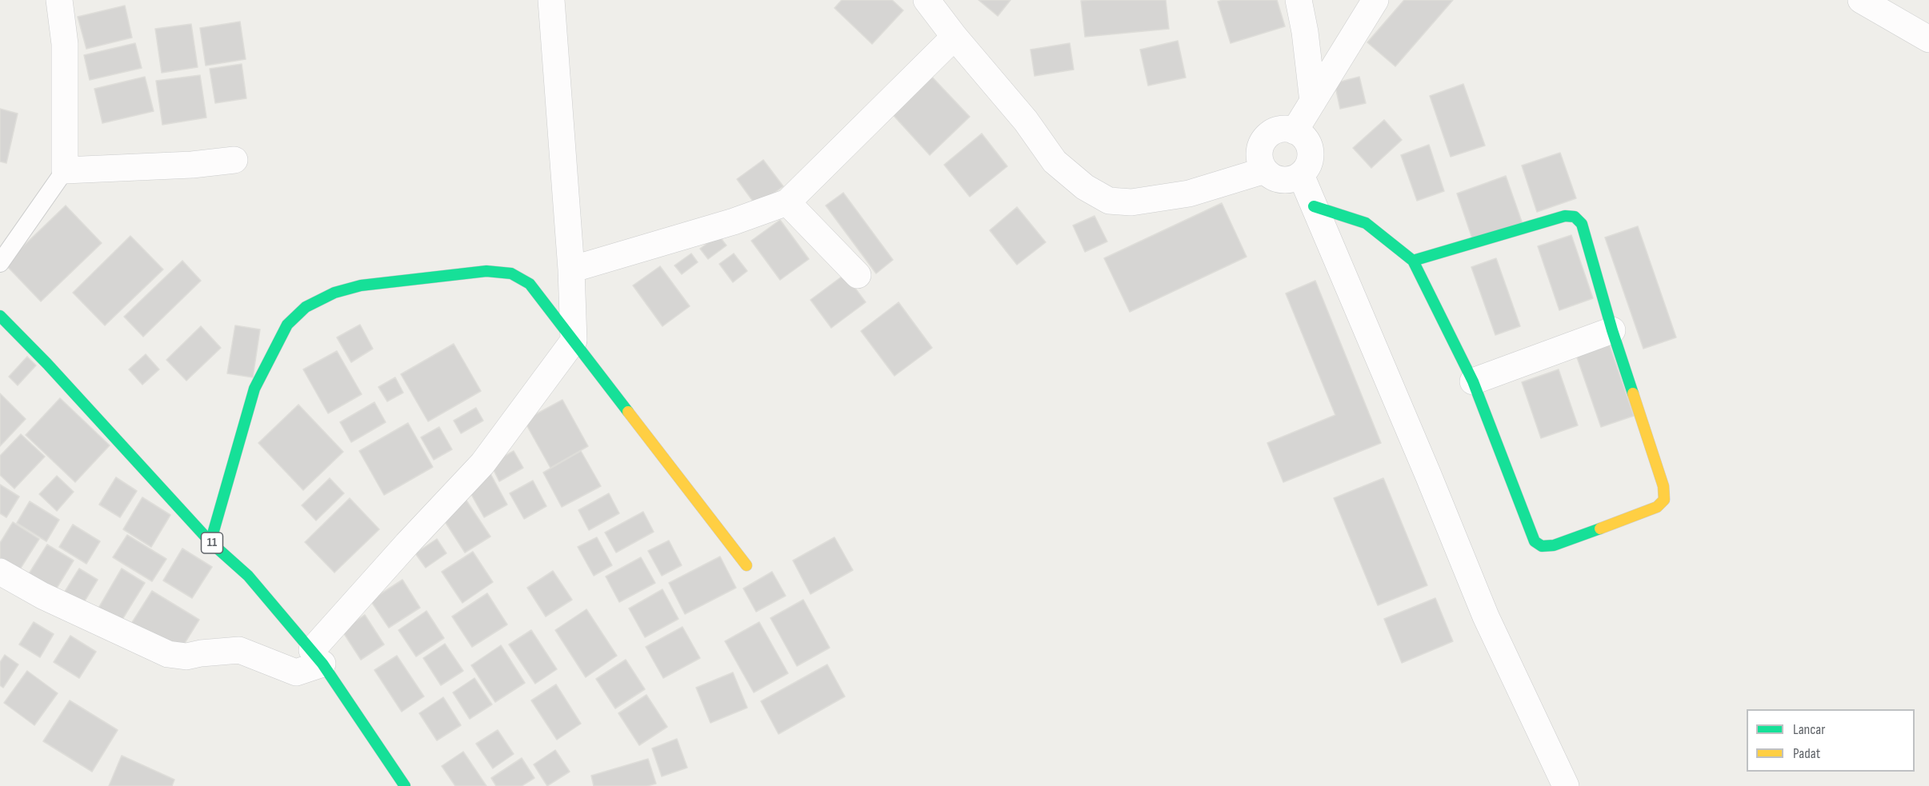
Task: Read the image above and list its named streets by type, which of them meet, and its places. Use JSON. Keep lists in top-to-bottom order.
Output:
{
  "streets": {
    "main road": ["11"]
  },
  "legend": ["Lancar", "Padat"]
}
